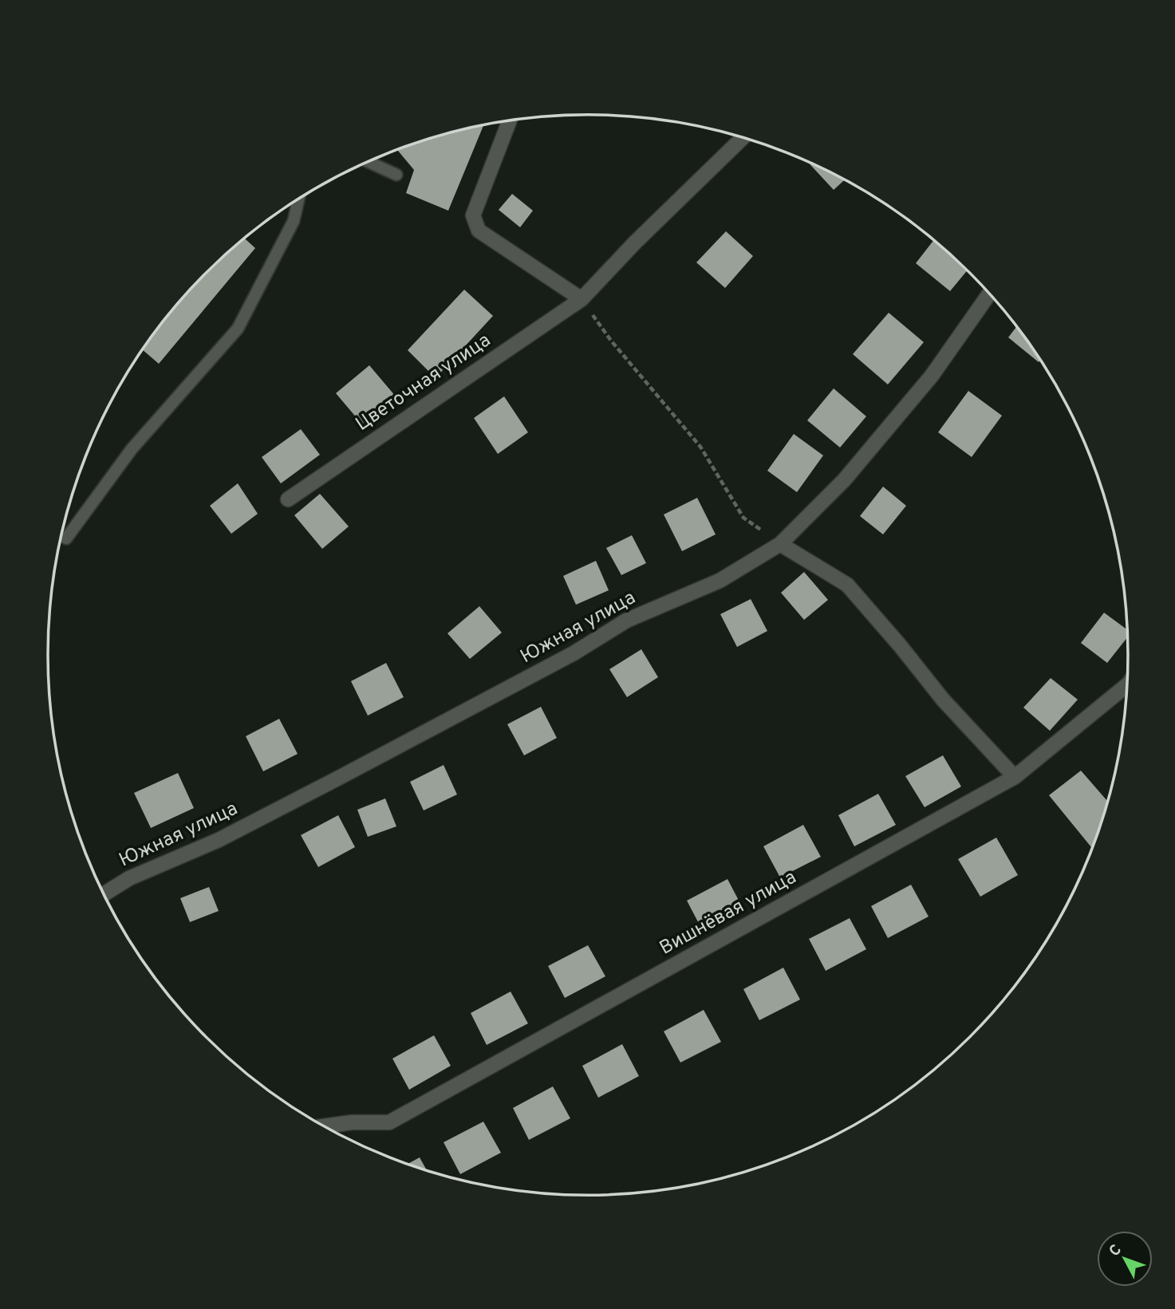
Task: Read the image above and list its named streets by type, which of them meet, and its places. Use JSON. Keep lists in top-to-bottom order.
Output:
{
  "streets": {
    "street": ["Цветочная улица", "Южная улица", "Вишнёвая улица"]
  },
  "north": "top left"
}
